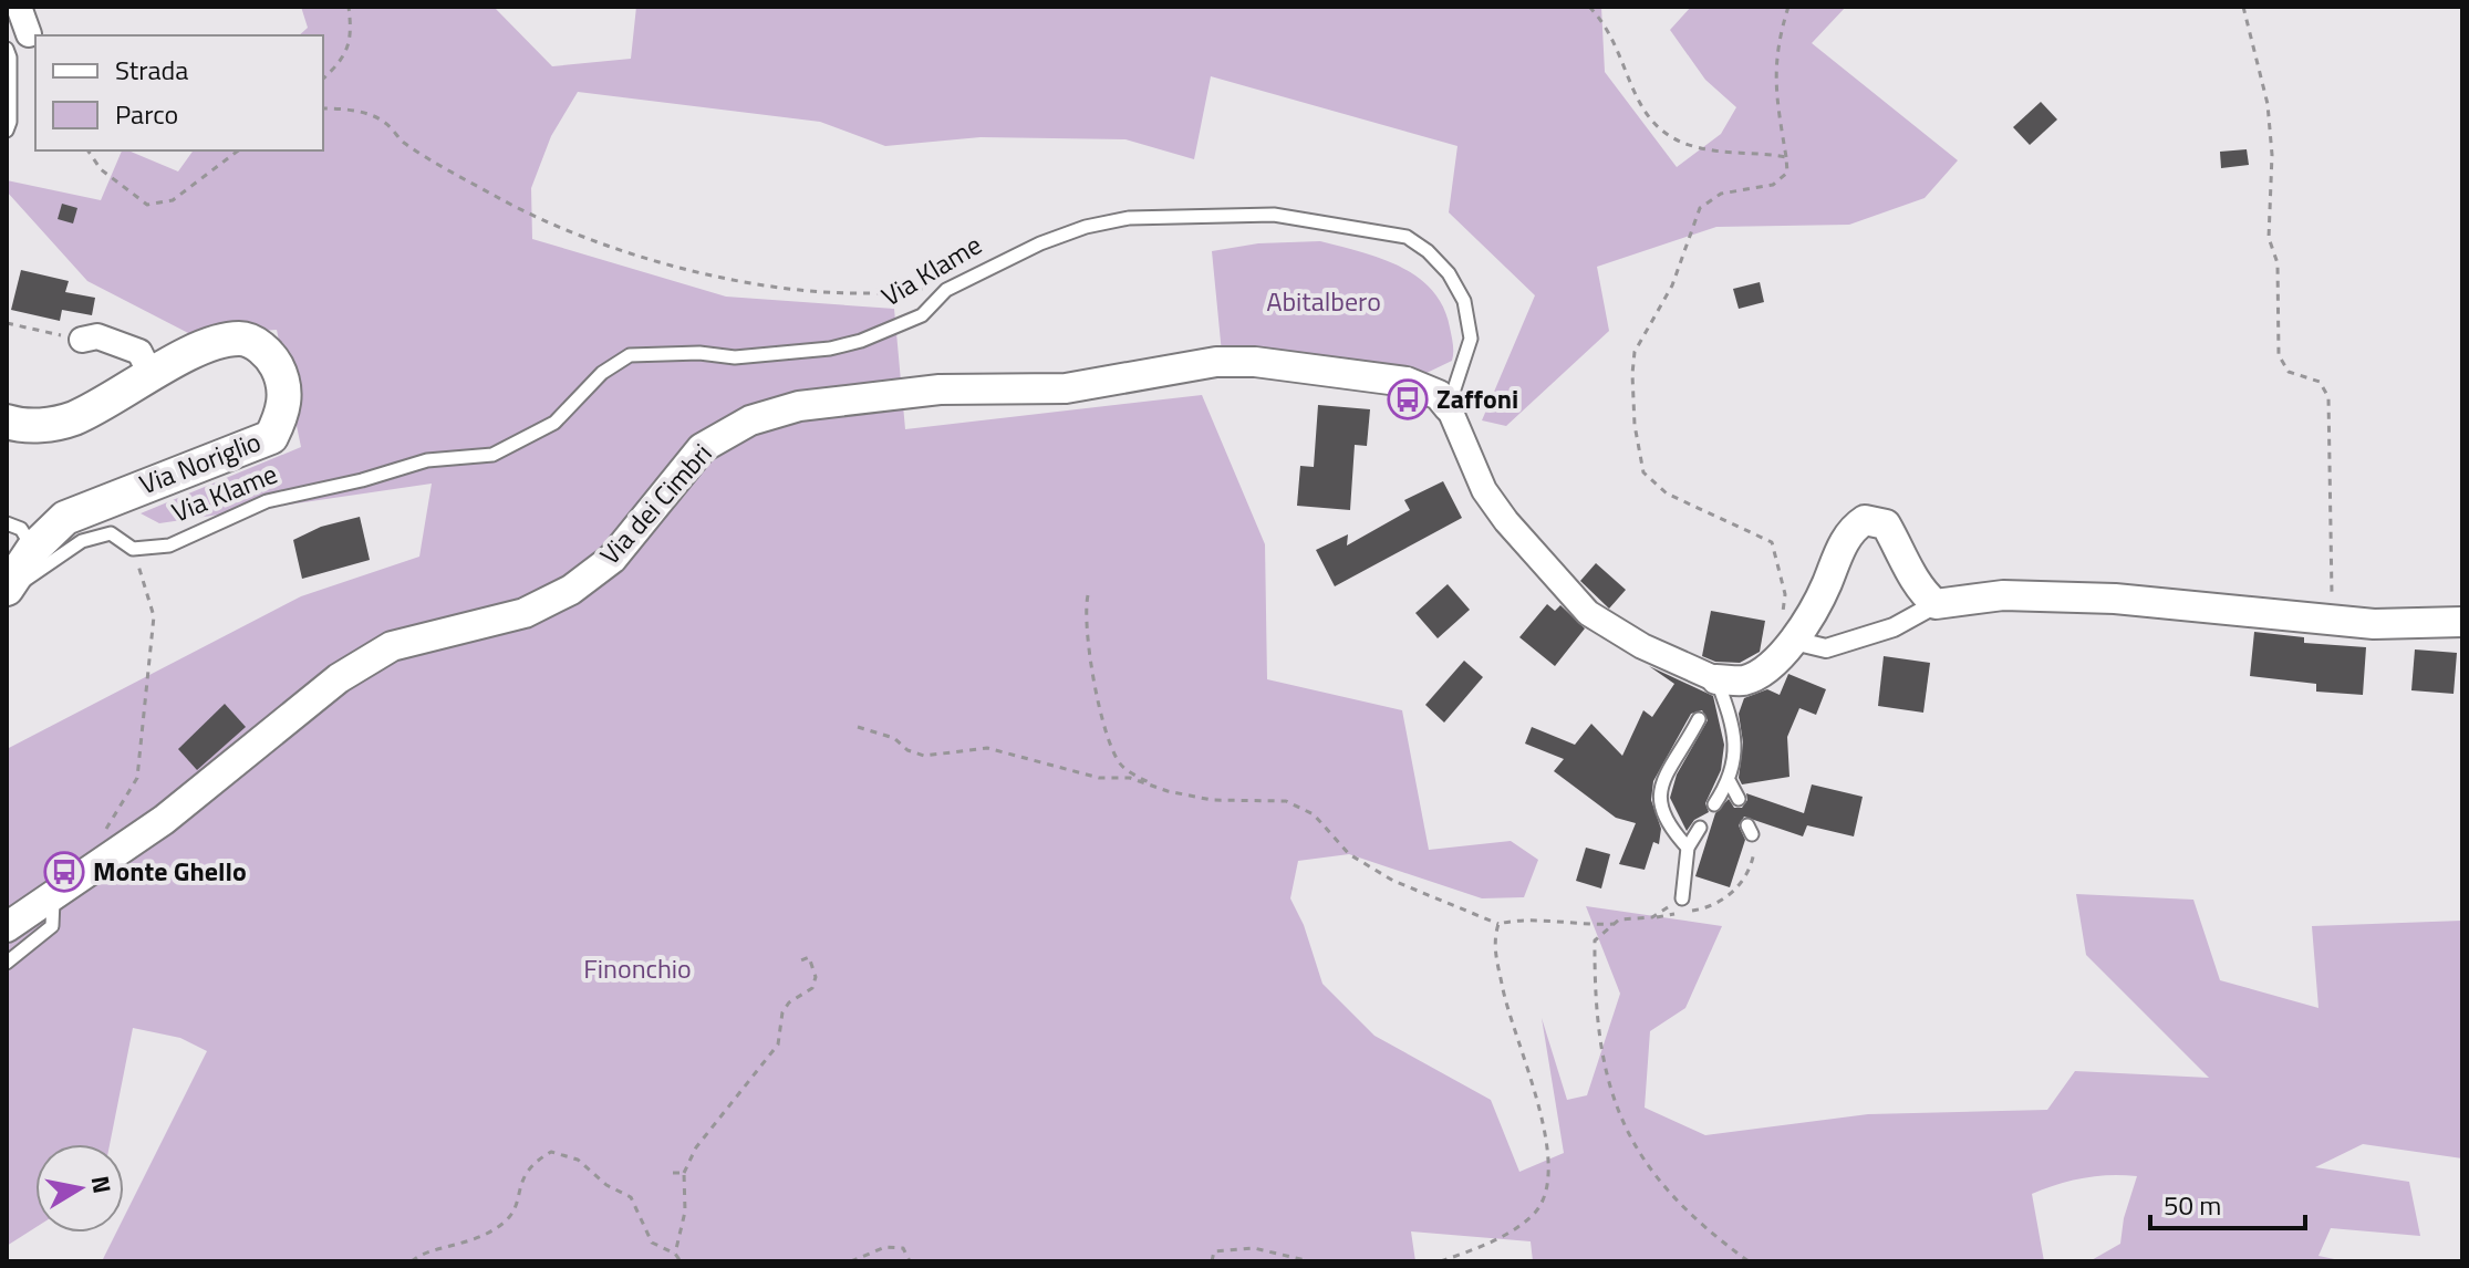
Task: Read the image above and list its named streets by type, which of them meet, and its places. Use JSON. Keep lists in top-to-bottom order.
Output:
{
  "streets": {
    "main road": ["Via Noriglio"],
    "street": ["Via dei Cimbri"],
    "lane": ["Via Klame"]
  },
  "crossings": [
    ["Via Klame", "Via Noriglio"],
    ["Via Klame", "Via dei Cimbri"]
  ],
  "parks": ["Abitalbero", "Finonchio"],
  "places": {
    "bus stop": ["Zaffoni", "Monte Ghello"]
  },
  "legend": ["Strada", "Parco"],
  "scale_bar": "50 m",
  "north": "right"
}
